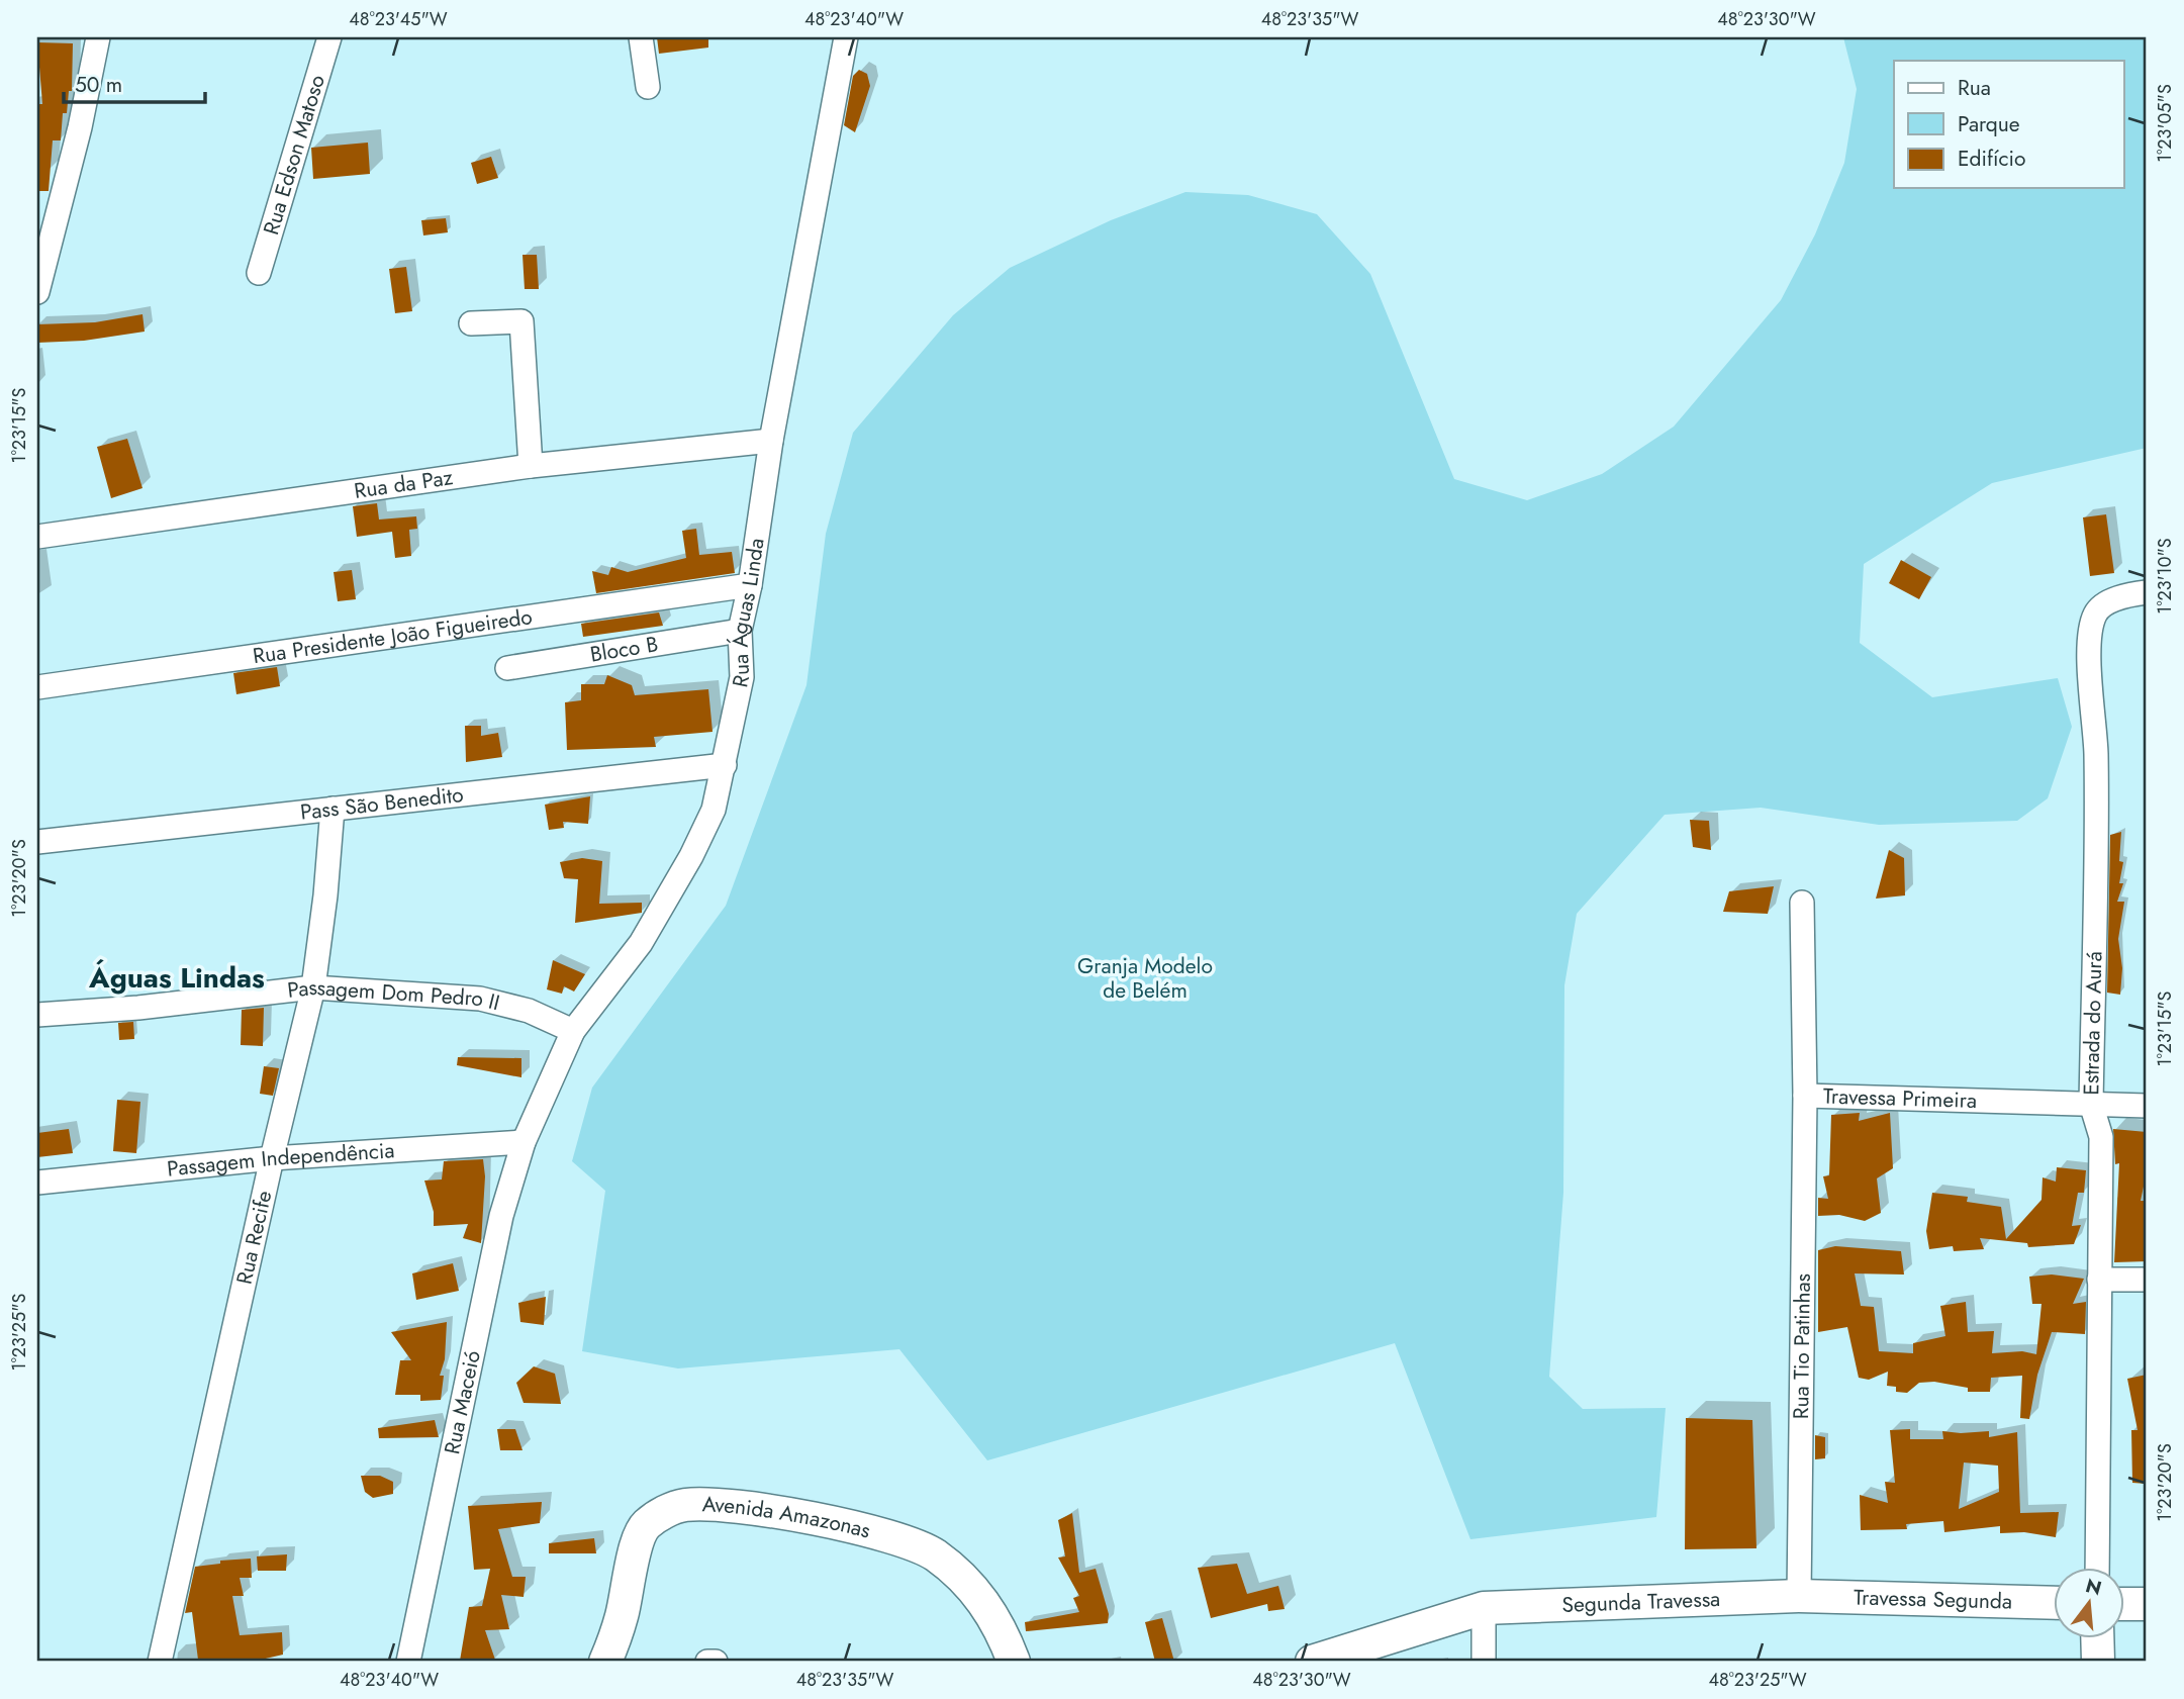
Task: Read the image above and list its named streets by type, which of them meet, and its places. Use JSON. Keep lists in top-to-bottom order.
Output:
{
  "streets": {
    "street": [
      "Rua Edson Matoso",
      "Rua da Paz",
      "Rua Águas Linda",
      "Rua Presidente João Figueiredo",
      "Bloco B",
      "Pass São Benedito",
      "Passagem Dom Pedro II",
      "Estrada do Aurá",
      "Travessa Primeira",
      "Passagem Independência",
      "Rua Recife",
      "Rua Tio Patinhas",
      "Rua Maceió",
      "Avenida Amazonas",
      "Travessa Segunda",
      "Segunda Travessa"
    ]
  },
  "crossings": [
    ["Rua da Paz", "Rua Águas Linda"],
    ["Rua Águas Linda", "Rua Presidente João Figueiredo"],
    ["Rua Águas Linda", "Bloco B"],
    ["Rua Águas Linda", "Pass São Benedito"],
    ["Rua Águas Linda", "Passagem Dom Pedro II"],
    ["Rua Águas Linda", "Passagem Independência"],
    ["Rua Águas Linda", "Rua Maceió"],
    ["Pass São Benedito", "Rua Recife"],
    ["Passagem Dom Pedro II", "Rua Recife"],
    ["Estrada do Aurá", "Travessa Primeira"],
    ["Travessa Primeira", "Rua Tio Patinhas"],
    ["Passagem Independência", "Rua Recife"],
    ["Passagem Independência", "Rua Maceió"],
    ["Rua Tio Patinhas", "Travessa Segunda"],
    ["Rua Tio Patinhas", "Segunda Travessa"],
    ["Travessa Segunda", "Segunda Travessa"]
  ],
  "districts": ["Águas Lindas"],
  "parks": ["Granja Modelo de Belém"],
  "legend": ["Rua", "Parque", "Edifício"],
  "scale_bar": "50 m",
  "north": "top",
  "coordinates": [
    "48°23'45\"W",
    "48°23'40\"W",
    "48°23'35\"W",
    "48°23'30\"W",
    "1°23'05\"S",
    "1°23'15\"S",
    "1°23'10\"S",
    "1°23'20\"S",
    "1°23'25\"S",
    "48°23'25\"W"
  ]
}
